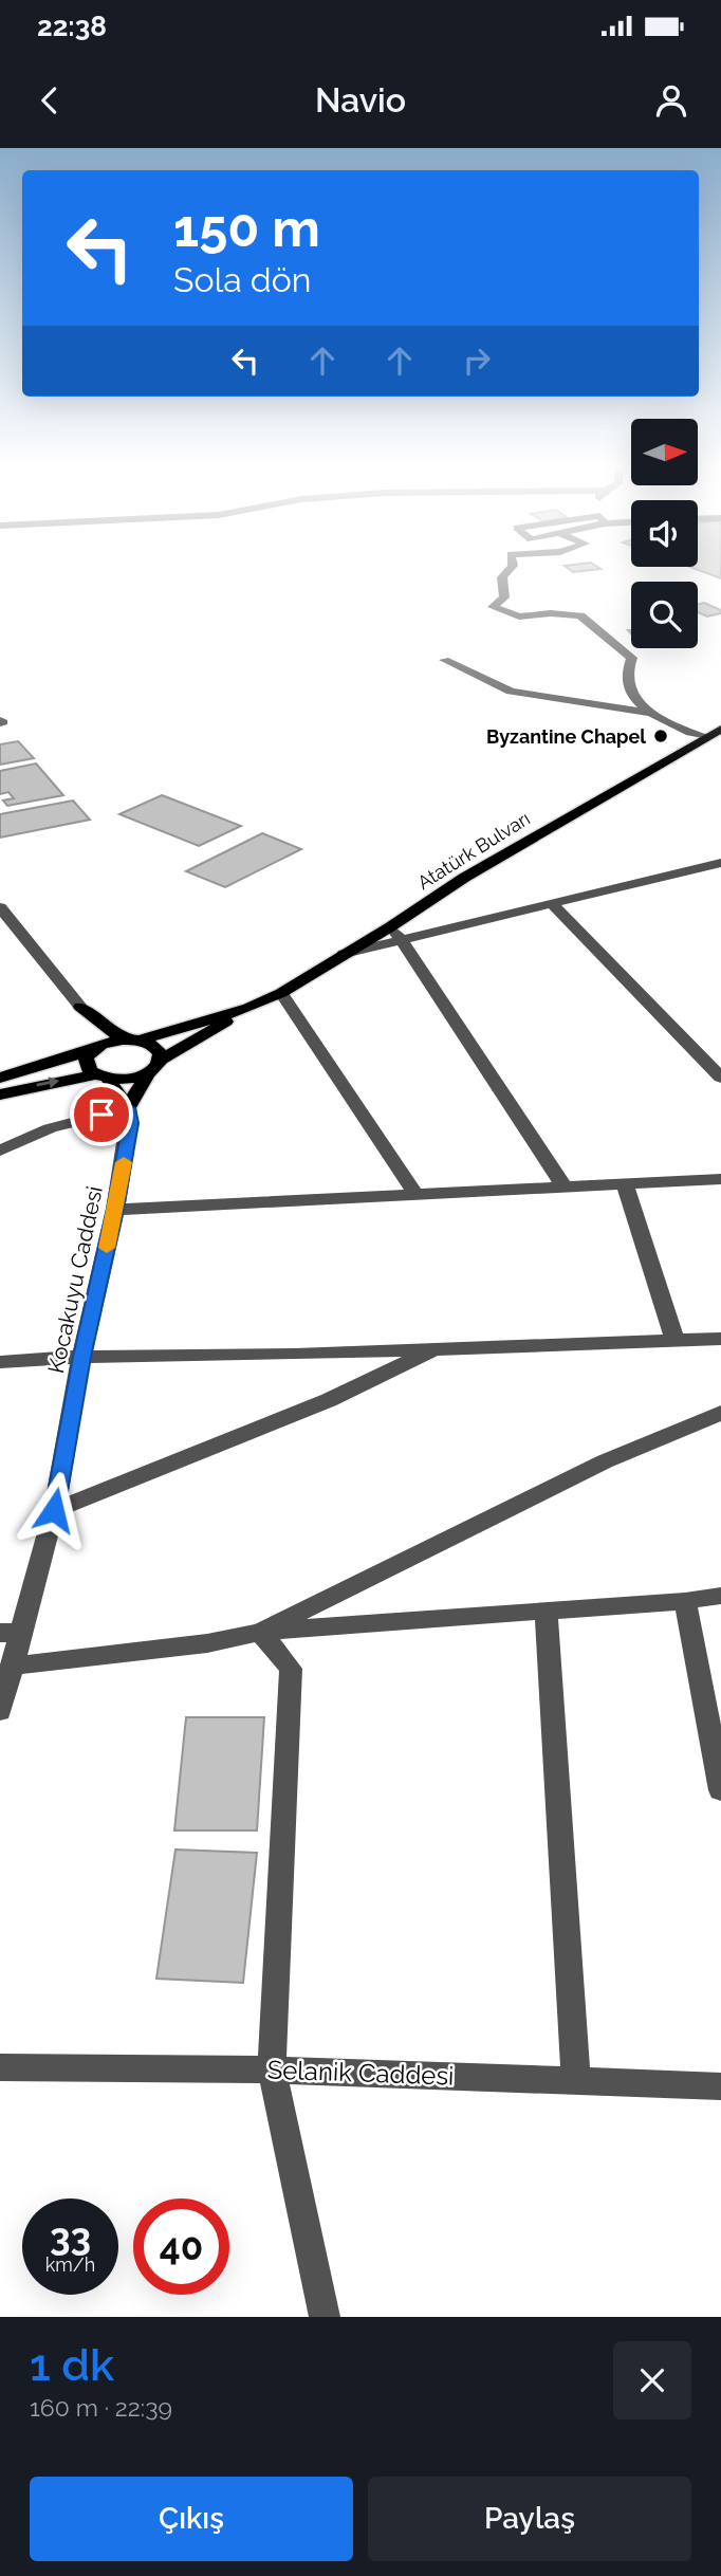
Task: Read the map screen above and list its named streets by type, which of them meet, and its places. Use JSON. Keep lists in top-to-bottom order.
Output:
{
  "streets": {
    "main road": ["Atatürk Bulvarı"],
    "street": ["Kocakuyu Caddesi", "Selanik Caddesi"]
  },
  "crossings": [
    ["Atatürk Bulvarı", "Kocakuyu Caddesi"]
  ],
  "places": ["Byzantine Chapel"],
  "north": "right",
  "page": {
    "status": "22:38",
    "header": "Navio",
    "turn": ["150 m", "Sola dön"],
    "speed": "33 km/h",
    "limit": "40",
    "heading": ["1 dk", "160 m · 22:39"],
    "buttons": ["Çıkış", "Paylaş"]
  }
}
